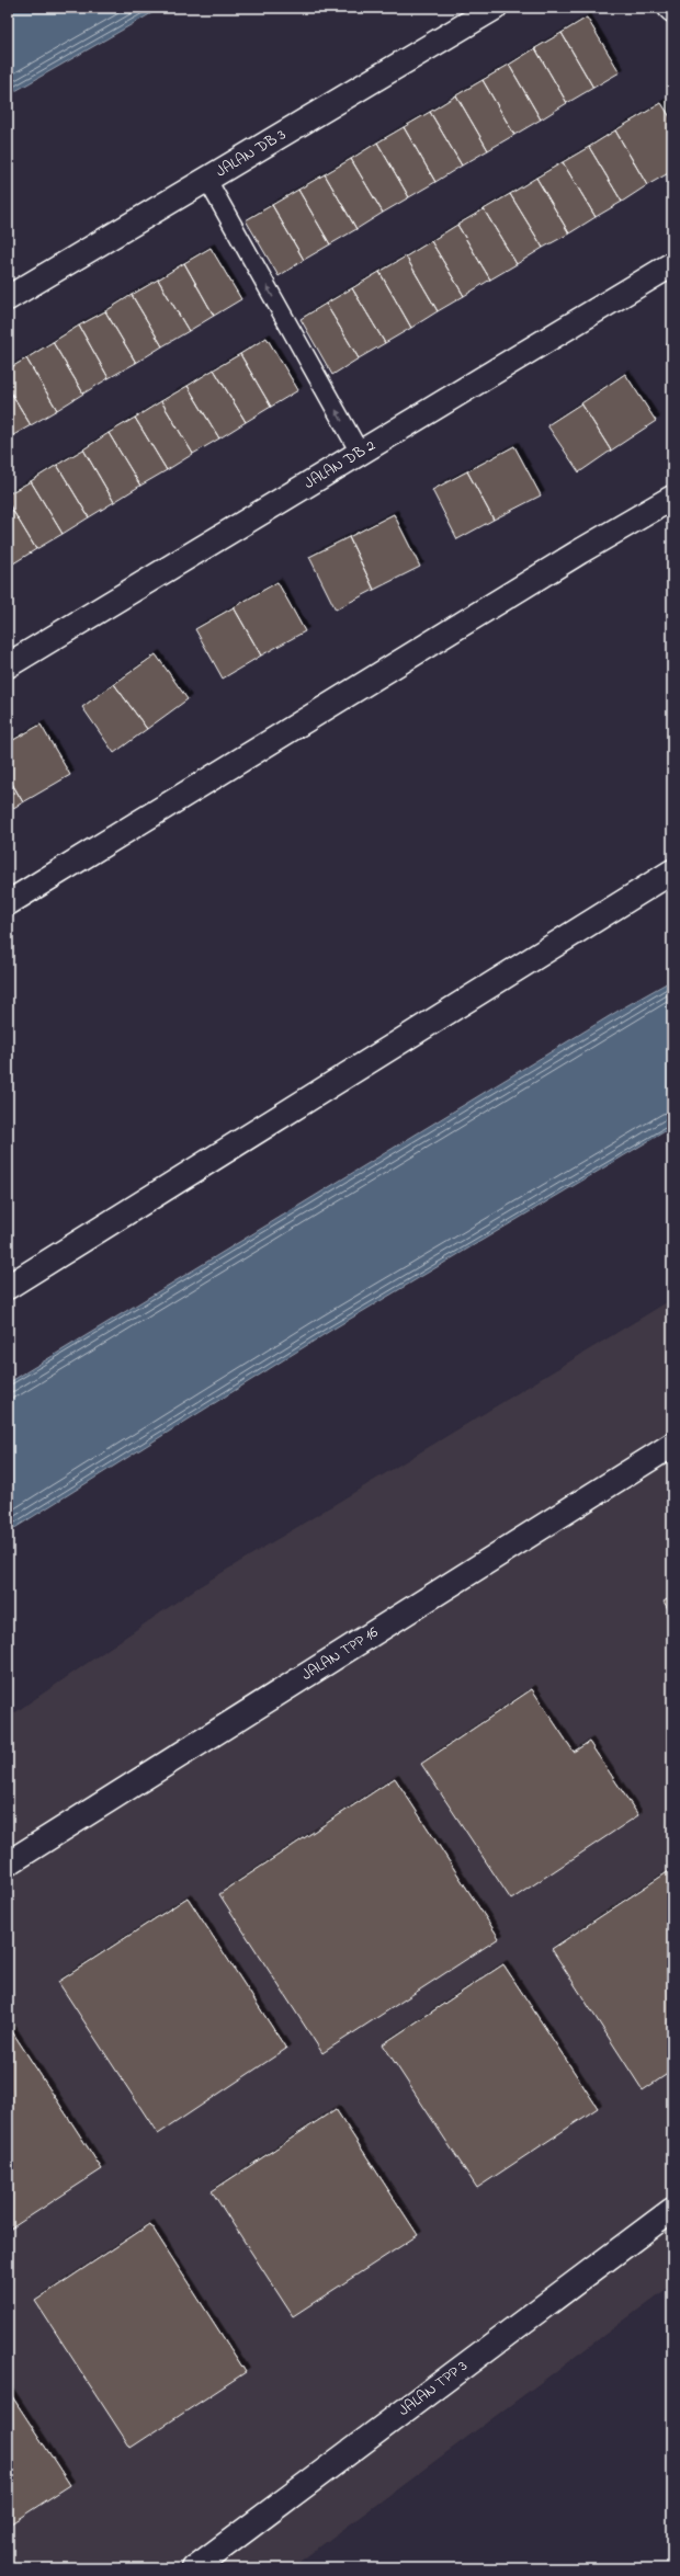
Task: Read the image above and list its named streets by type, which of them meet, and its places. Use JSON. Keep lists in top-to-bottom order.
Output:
{
  "streets": {
    "street": [
      "JALAN DB 3",
      "JALAN DB 2",
      "JALAN TPP 16",
      "JALAN TPP 3"
    ]
  }
}
